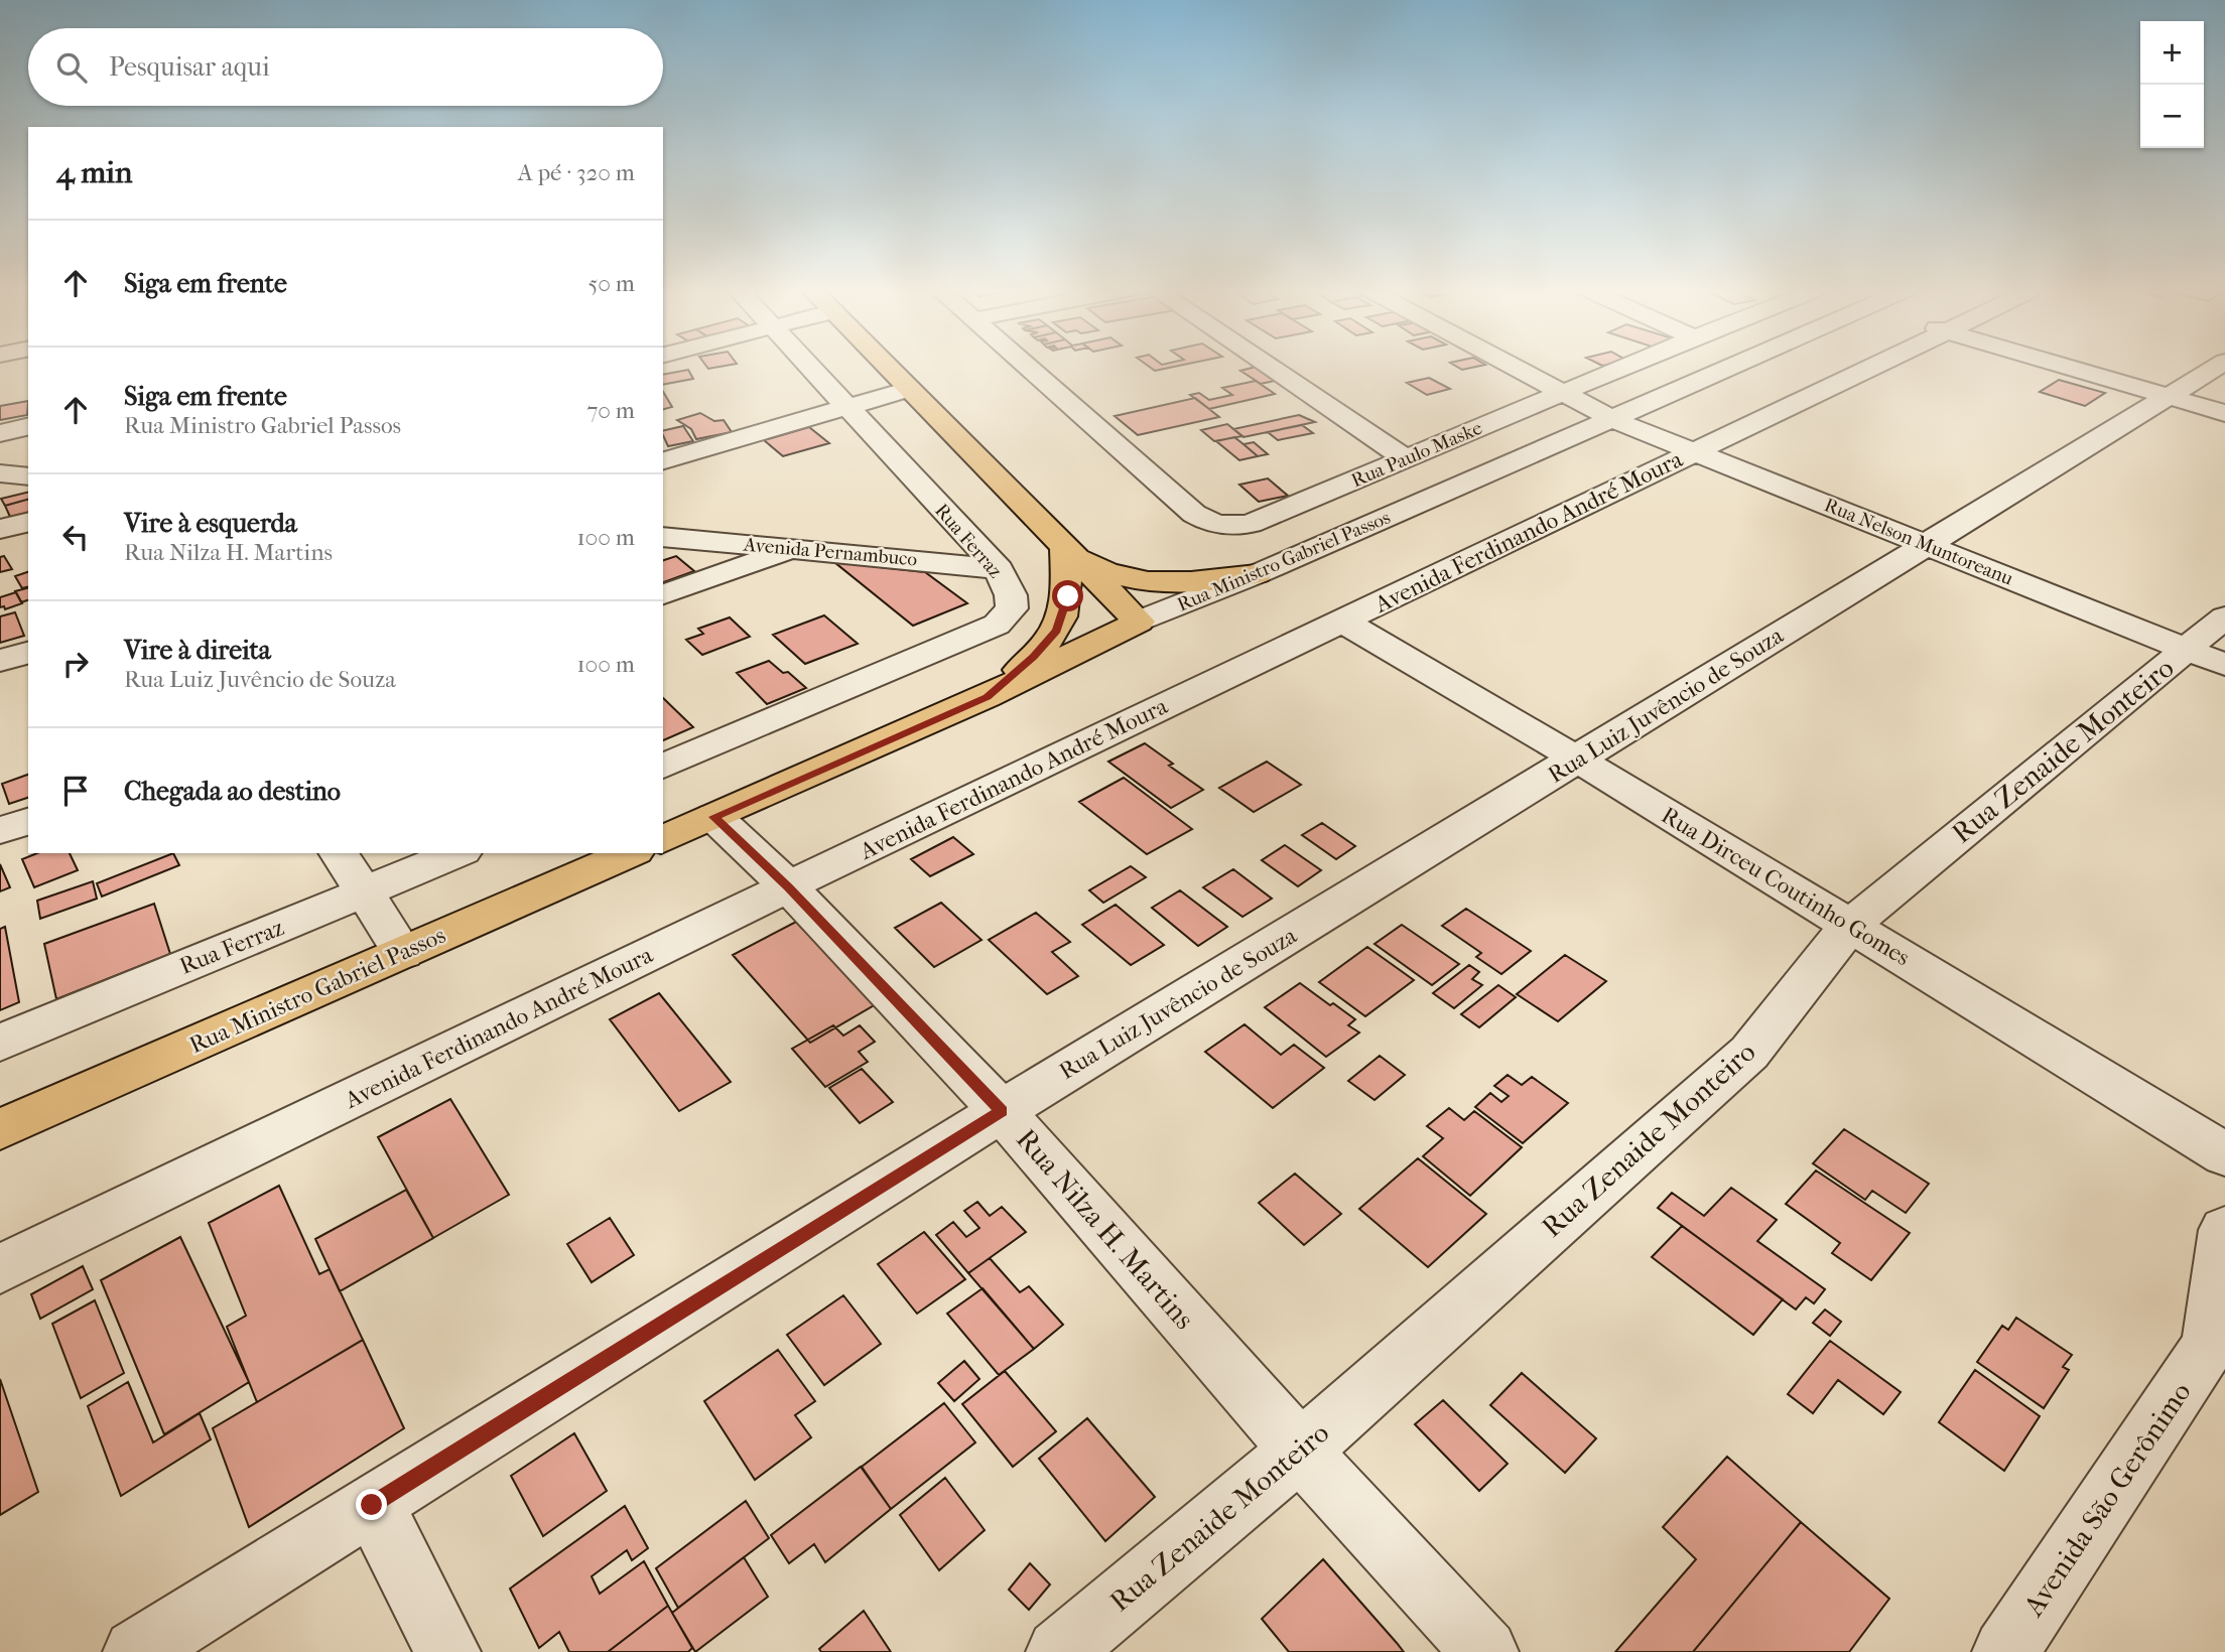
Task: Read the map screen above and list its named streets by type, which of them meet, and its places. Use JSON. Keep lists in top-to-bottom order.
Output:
{
  "streets": {
    "main road": ["Rua Ministro Gabriel Passos"],
    "street": [
      "Rua Paulo Maske",
      "Avenida Ferdinando André Moura",
      "Rua Ferraz",
      "Rua Nelson Muntoreanu",
      "Avenida Pernambuco",
      "Rua Luiz Juvêncio de Souza",
      "Rua Zenaide Monteiro",
      "Rua Dirceu Coutinho Gomes",
      "Rua Nilza H. Martins",
      "Avenida São Gerônimo"
    ]
  },
  "crossings": [
    ["Rua Paulo Maske", "Rua Nelson Muntoreanu"],
    ["Avenida Ferdinando André Moura", "Rua Nelson Muntoreanu"],
    ["Avenida Ferdinando André Moura", "Rua Dirceu Coutinho Gomes"],
    ["Avenida Ferdinando André Moura", "Rua Nilza H. Martins"],
    ["Rua Ferraz", "Avenida Pernambuco"],
    ["Rua Nelson Muntoreanu", "Rua Ministro Gabriel Passos"],
    ["Rua Nelson Muntoreanu", "Rua Luiz Juvêncio de Souza"],
    ["Rua Nelson Muntoreanu", "Rua Zenaide Monteiro"],
    ["Rua Ministro Gabriel Passos", "Rua Nilza H. Martins"],
    ["Rua Luiz Juvêncio de Souza", "Rua Dirceu Coutinho Gomes"],
    ["Rua Luiz Juvêncio de Souza", "Rua Nilza H. Martins"],
    ["Rua Zenaide Monteiro", "Rua Dirceu Coutinho Gomes"],
    ["Rua Zenaide Monteiro", "Rua Nilza H. Martins"]
  ],
  "page": {
    "map_buttons": ["+", "−"],
    "search": "Pesquisar aqui",
    "heading": ["4 min", "A pé · 320 m"],
    "list": [
      ["Siga em frente", "50 m"],
      ["Siga em frente", "Rua Ministro Gabriel Passos", "70 m"],
      ["Vire à esquerda", "Rua Nilza H. Martins", "100 m"],
      ["Vire à direita", "Rua Luiz Juvêncio de Souza", "100 m"],
      "Chegada ao destino"
    ]
  }
}
